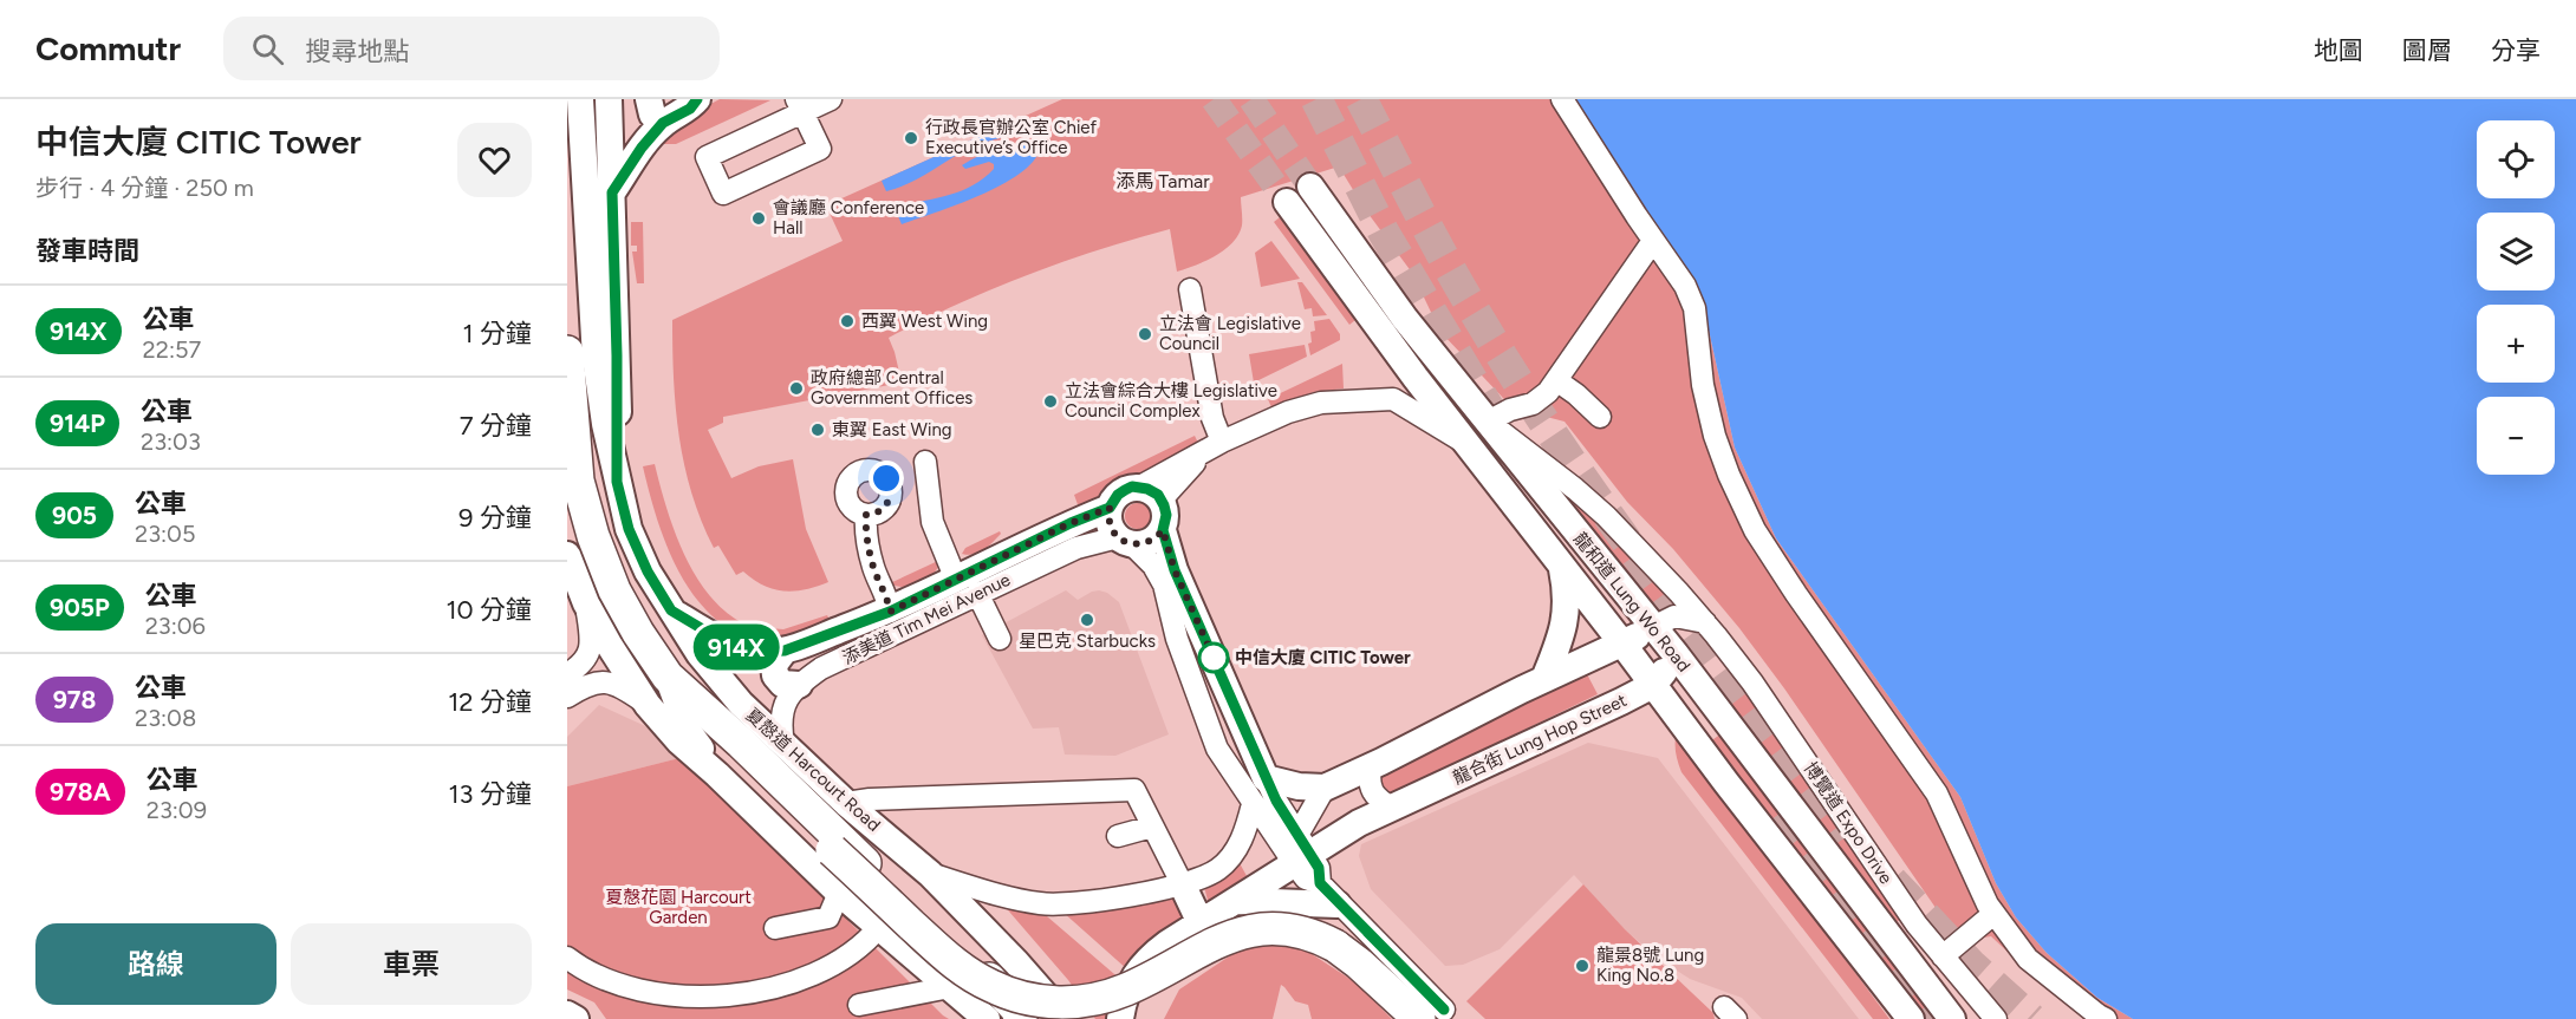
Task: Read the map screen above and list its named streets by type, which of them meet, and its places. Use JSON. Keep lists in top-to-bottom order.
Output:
{
  "streets": {
    "highway": ["夏慤道 Harcourt Road"],
    "main road": ["龍和道 Lung Wo Road", "添美道 Tim Mei Avenue", "龍合街 Lung Hop Street"],
    "street": ["博覽道 Expo Drive"]
  },
  "crossings": [
    ["龍和道 Lung Wo Road", "龍合街 Lung Hop Street"],
    ["龍和道 Lung Wo Road", "博覽道 Expo Drive"],
    ["添美道 Tim Mei Avenue", "夏慤道 Harcourt Road"]
  ],
  "districts": ["添馬 Tamar"],
  "parks": ["夏慤花園 Harcourt Garden"],
  "places": [
    "行政長官辦公室 Chief Executive’s Office",
    "會議廳 Conference Hall",
    "西翼 West Wing",
    "立法會 Legislative Council",
    "政府總部 Central Government Offices",
    "立法會綜合大樓 Legislative Council Complex",
    "東翼 East Wing",
    "星巴克 Starbucks",
    "中信大廈 CITIC Tower",
    "龍景8號 Lung King No.8"
  ],
  "lines": ["bus line 914X"],
  "page": {
    "header": "Commutr",
    "search": "搜尋地點",
    "nav": ["地圖", "圖層", "分享"],
    "heading": [
      ["中信大廈 CITIC Tower", "步行 · 4 分鐘 · 250 m"],
      "發車時間"
    ],
    "on_map": "914X",
    "map_buttons": ["+", "−"],
    "list": [
      {
        "mark": "914X",
        "name": "公車",
        "note": "22:57",
        "value": "1 分鐘"
      },
      {
        "mark": "914P",
        "name": "公車",
        "note": "23:03",
        "value": "7 分鐘"
      },
      {
        "mark": "905",
        "name": "公車",
        "note": "23:05",
        "value": "9 分鐘"
      },
      {
        "mark": "905P",
        "name": "公車",
        "note": "23:06",
        "value": "10 分鐘"
      },
      {
        "mark": "978",
        "name": "公車",
        "note": "23:08",
        "value": "12 分鐘"
      },
      {
        "mark": "978A",
        "name": "公車",
        "note": "23:09",
        "value": "13 分鐘"
      }
    ],
    "buttons": ["路線", "車票"]
  }
}
